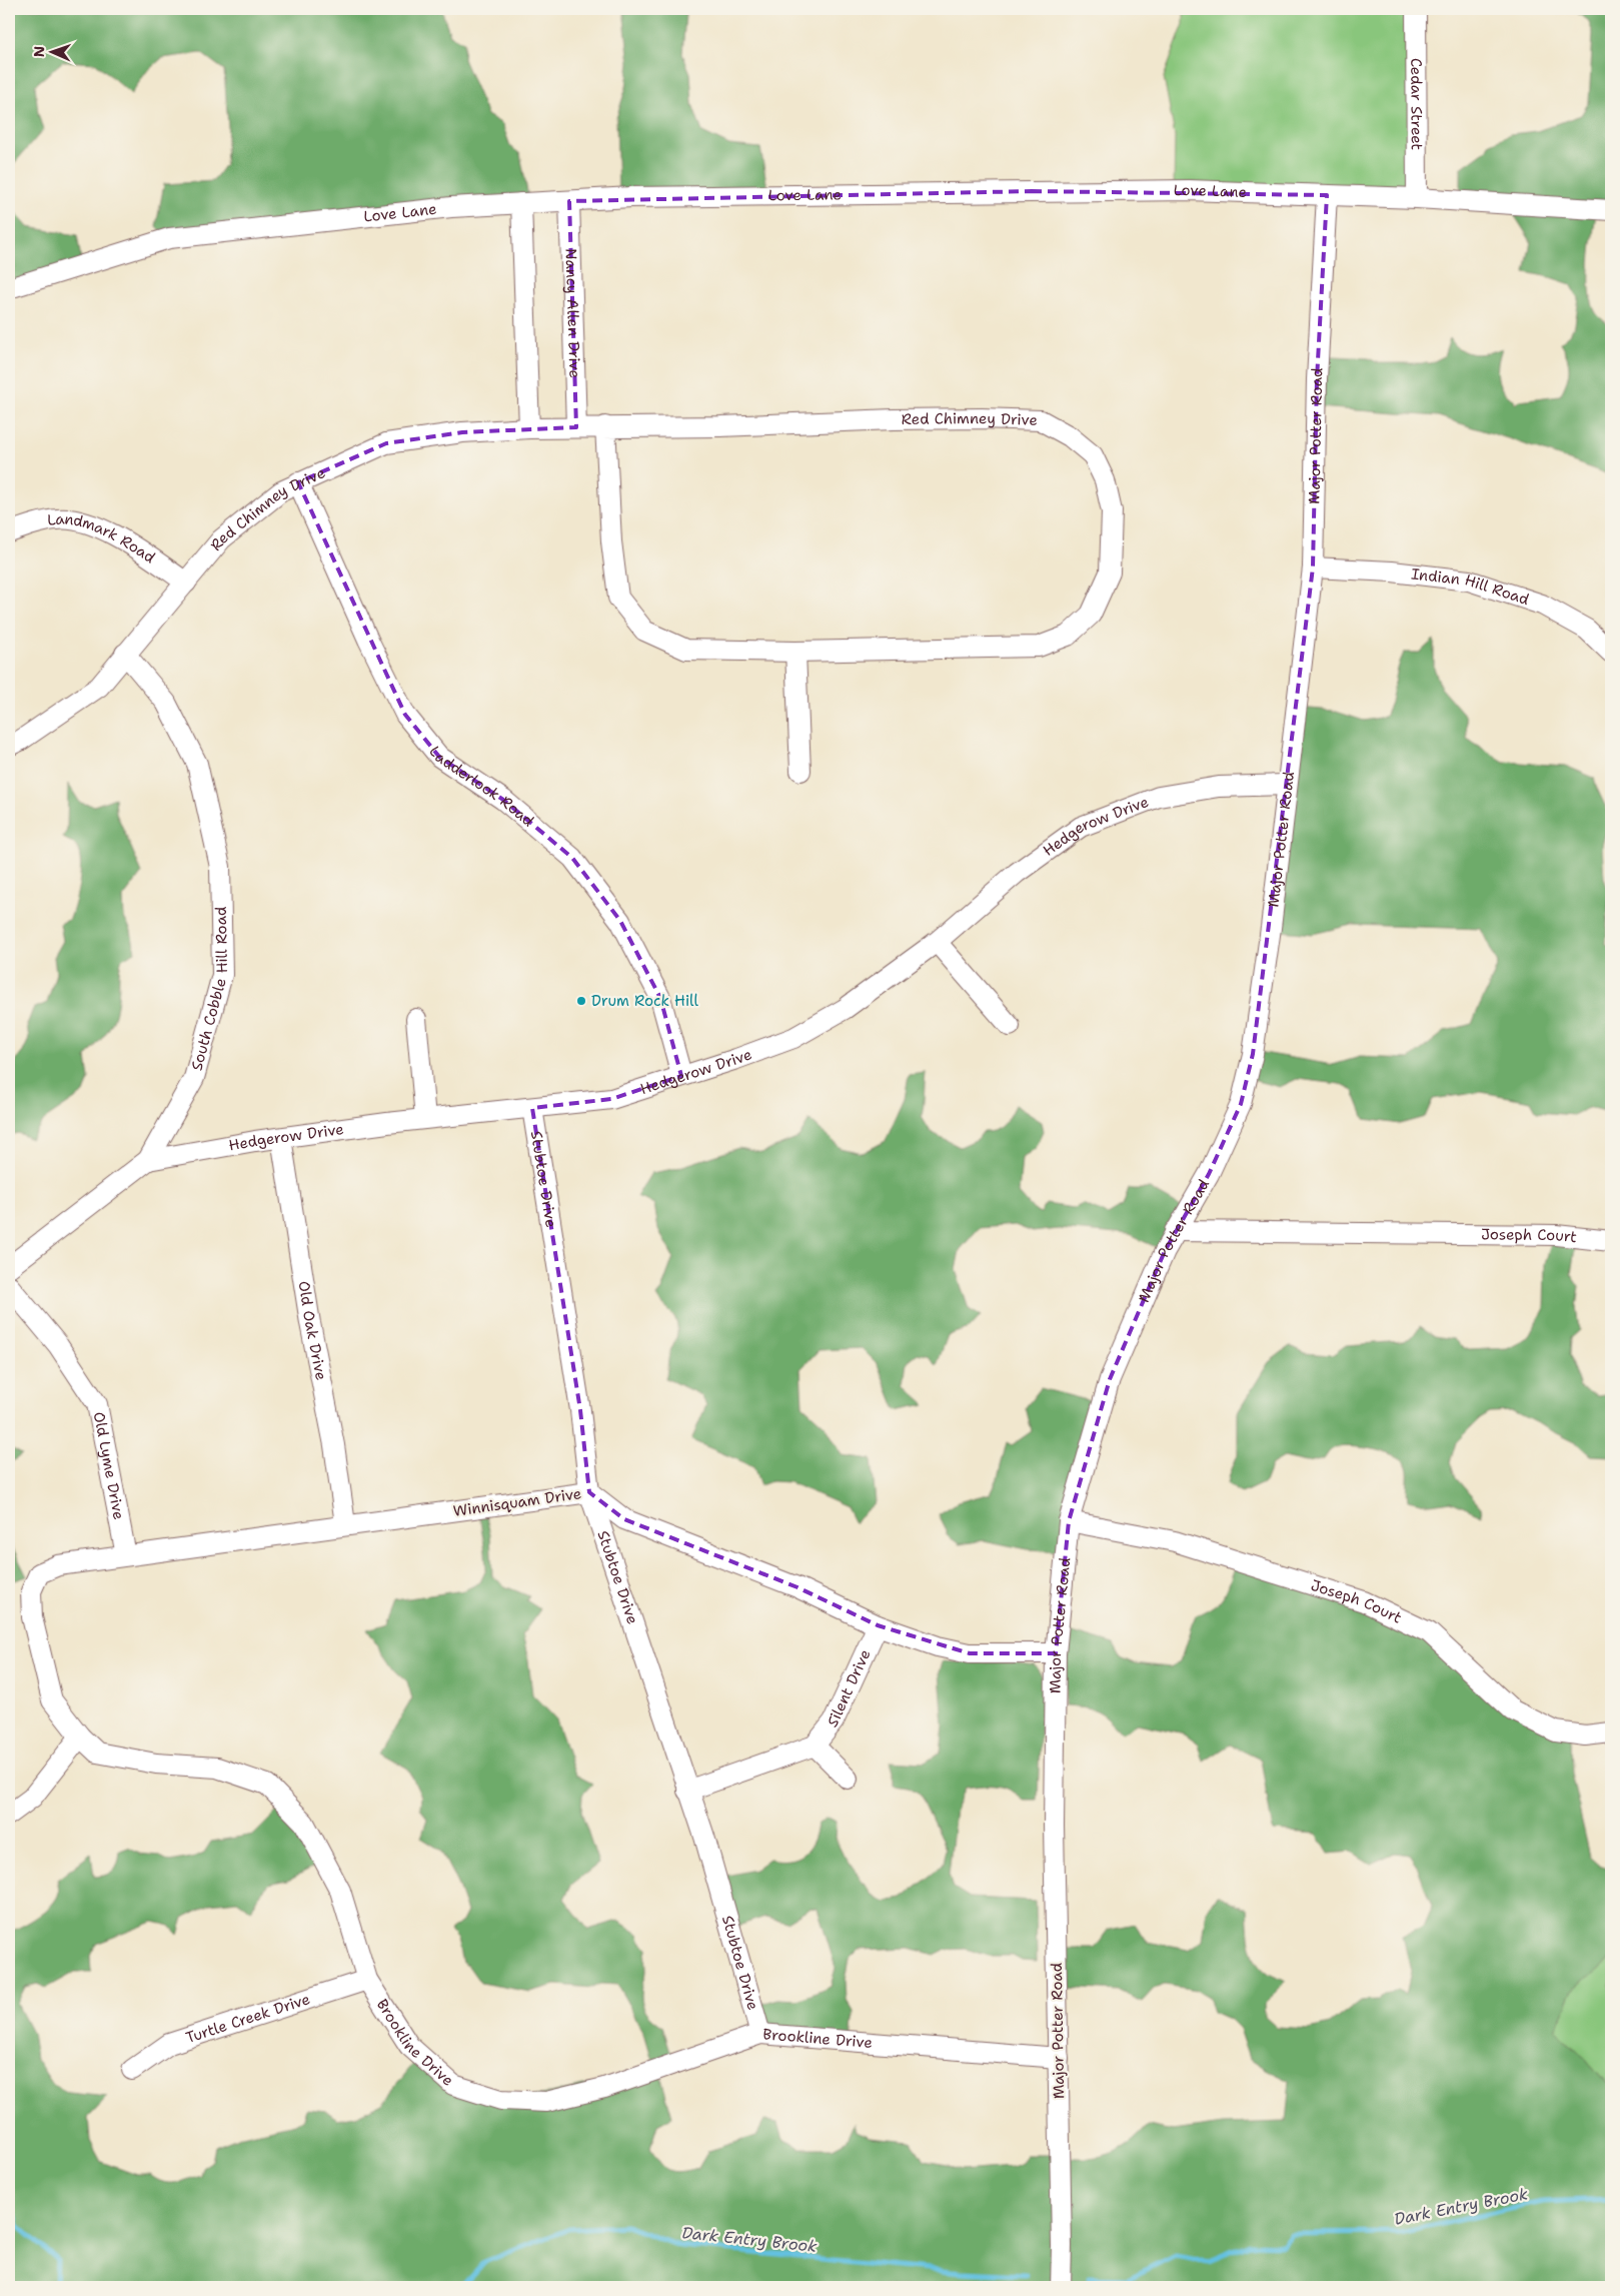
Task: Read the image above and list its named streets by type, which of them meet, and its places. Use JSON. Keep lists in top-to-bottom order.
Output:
{
  "streets": {
    "street": [
      "Cedar Street",
      "Love Lane",
      "Nancy Allen Drive",
      "Red Chimney Drive",
      "Major Potter Road",
      "Landmark Road",
      "Indian Hill Road",
      "Ladderlook Road",
      "Hedgerow Drive",
      "South Cobble Hill Road",
      "Stubtoe Drive",
      "Joseph Court",
      "Old Oak Drive",
      "Old Lyme Drive",
      "Winnisquam Drive",
      "Silent Drive",
      "Turtle Creek Drive",
      "Brookline Drive"
    ]
  },
  "crossings": [
    ["Cedar Street", "Love Lane"],
    ["Love Lane", "Nancy Allen Drive"],
    ["Love Lane", "Major Potter Road"],
    ["Nancy Allen Drive", "Red Chimney Drive"],
    ["Red Chimney Drive", "Landmark Road"],
    ["Red Chimney Drive", "Ladderlook Road"],
    ["Red Chimney Drive", "South Cobble Hill Road"],
    ["Major Potter Road", "Indian Hill Road"],
    ["Major Potter Road", "Hedgerow Drive"],
    ["Major Potter Road", "Joseph Court"],
    ["Major Potter Road", "Winnisquam Drive"],
    ["Major Potter Road", "Brookline Drive"],
    ["Ladderlook Road", "Hedgerow Drive"],
    ["Hedgerow Drive", "South Cobble Hill Road"],
    ["Hedgerow Drive", "Stubtoe Drive"],
    ["Hedgerow Drive", "Old Oak Drive"],
    ["Stubtoe Drive", "Winnisquam Drive"],
    ["Stubtoe Drive", "Brookline Drive"],
    ["Old Oak Drive", "Winnisquam Drive"],
    ["Old Lyme Drive", "Winnisquam Drive"],
    ["Winnisquam Drive", "Silent Drive"],
    ["Winnisquam Drive", "Brookline Drive"],
    ["Turtle Creek Drive", "Brookline Drive"]
  ],
  "water": ["Dark Entry Brook"],
  "places": ["Drum Rock Hill"],
  "north": "left"
}
